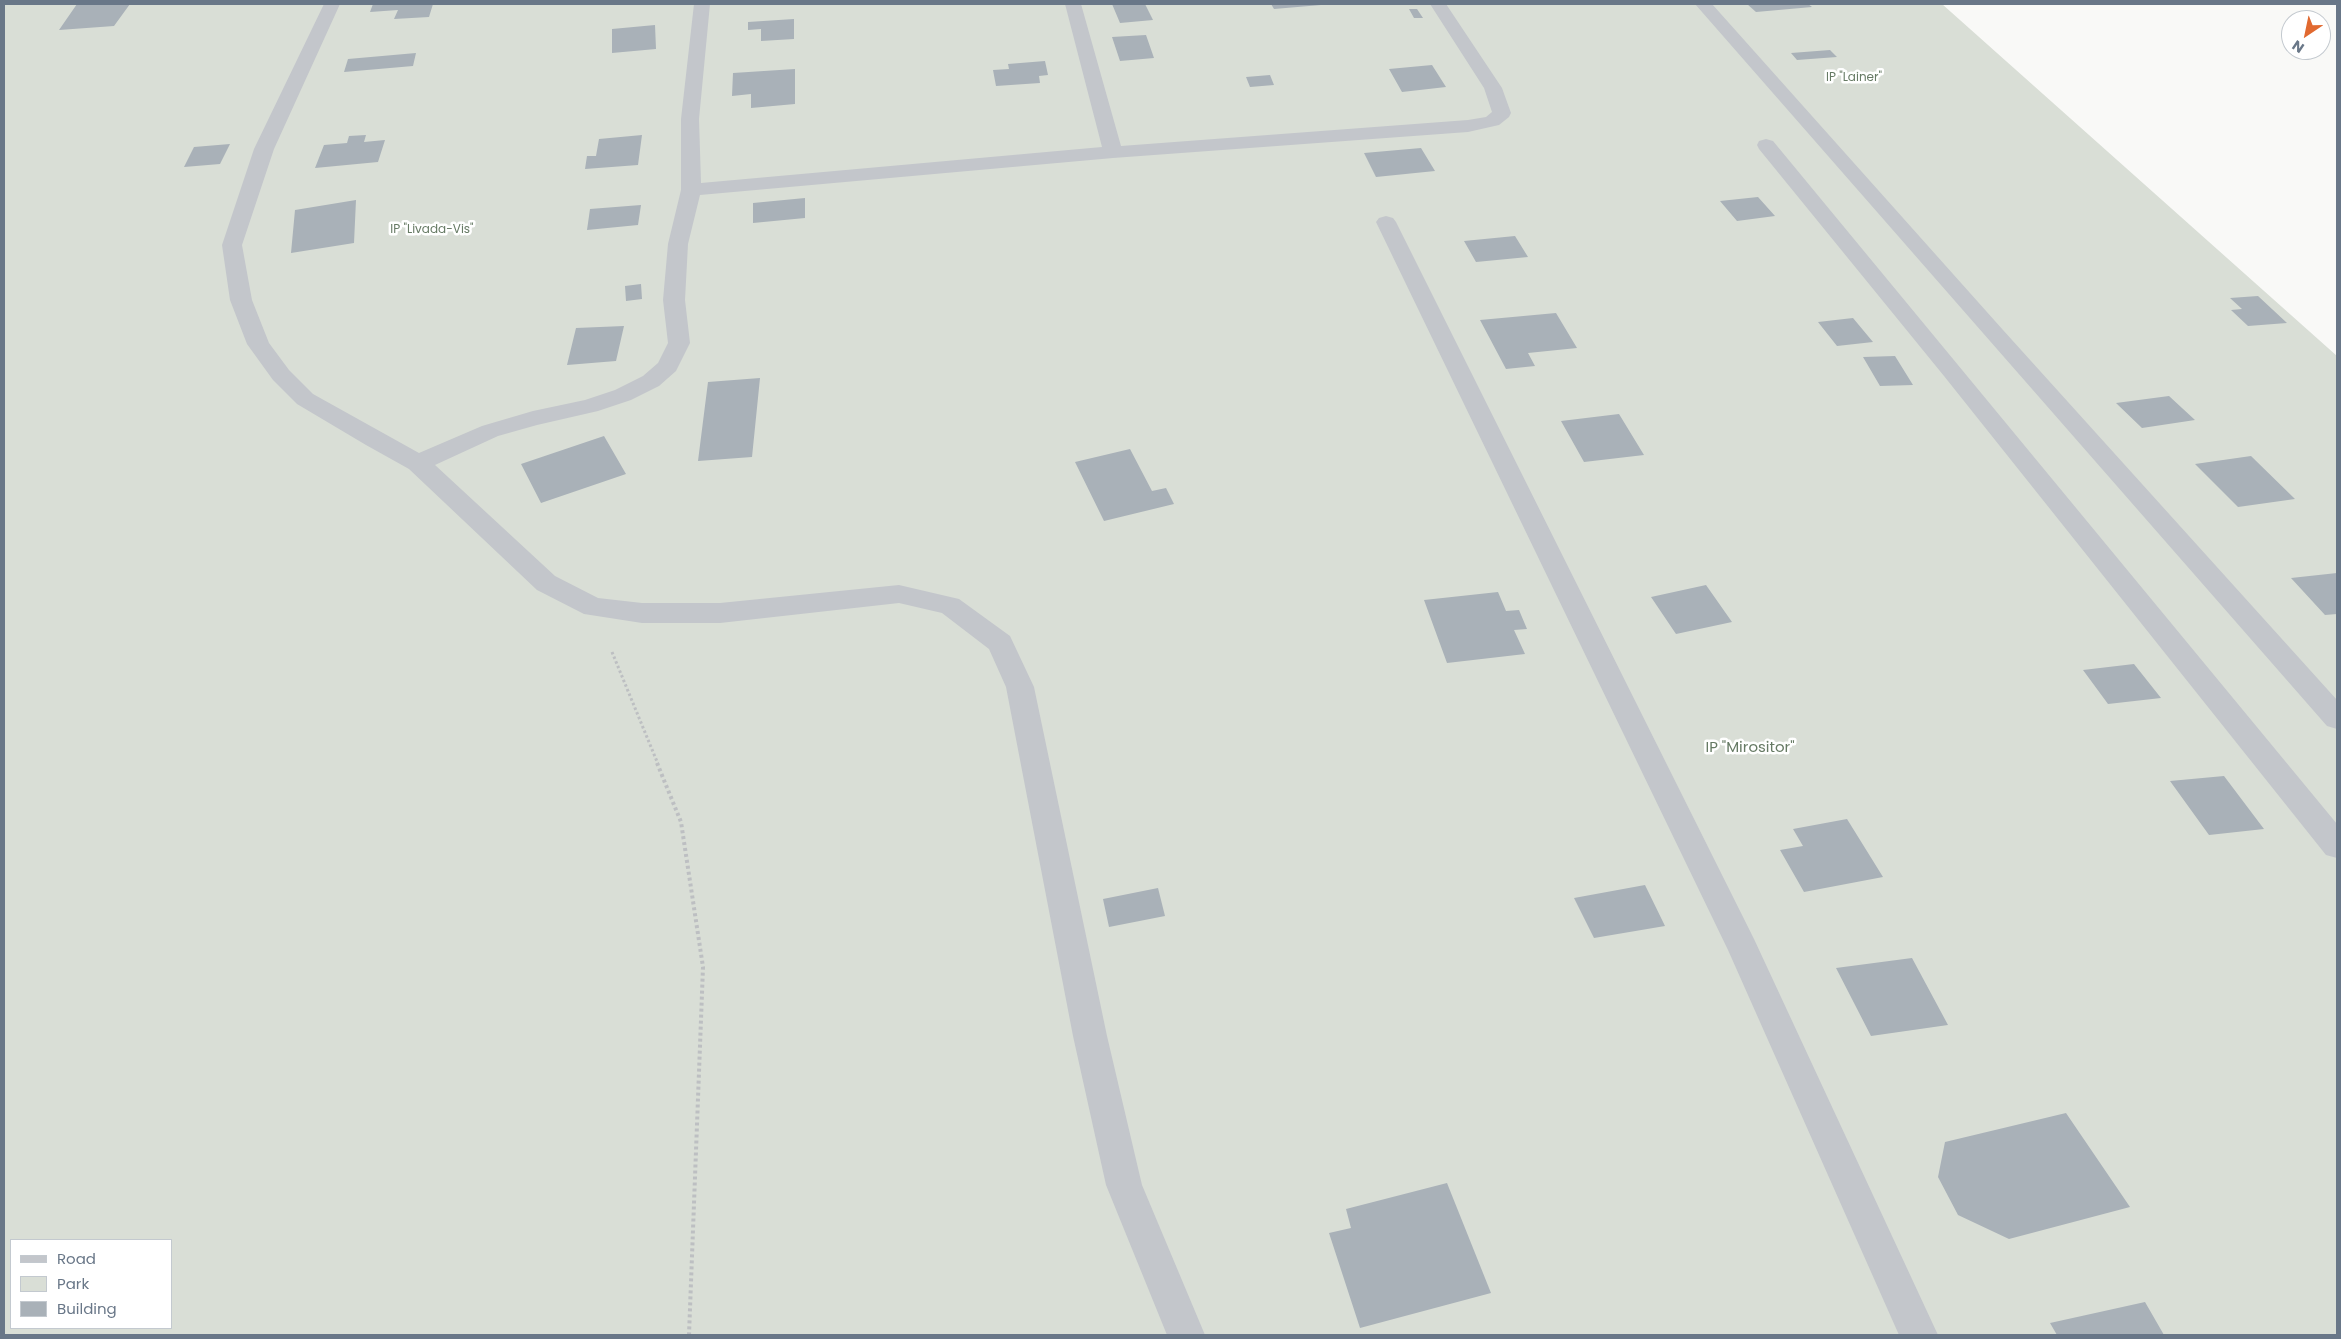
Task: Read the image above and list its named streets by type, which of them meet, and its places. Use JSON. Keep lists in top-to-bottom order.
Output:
{
  "parks": ["IP \"Lainer\"", "IP \"Livada-Vis\"", "IP \"Mirositor\""],
  "legend": ["Road", "Park", "Building"],
  "north": "bottom left"
}
